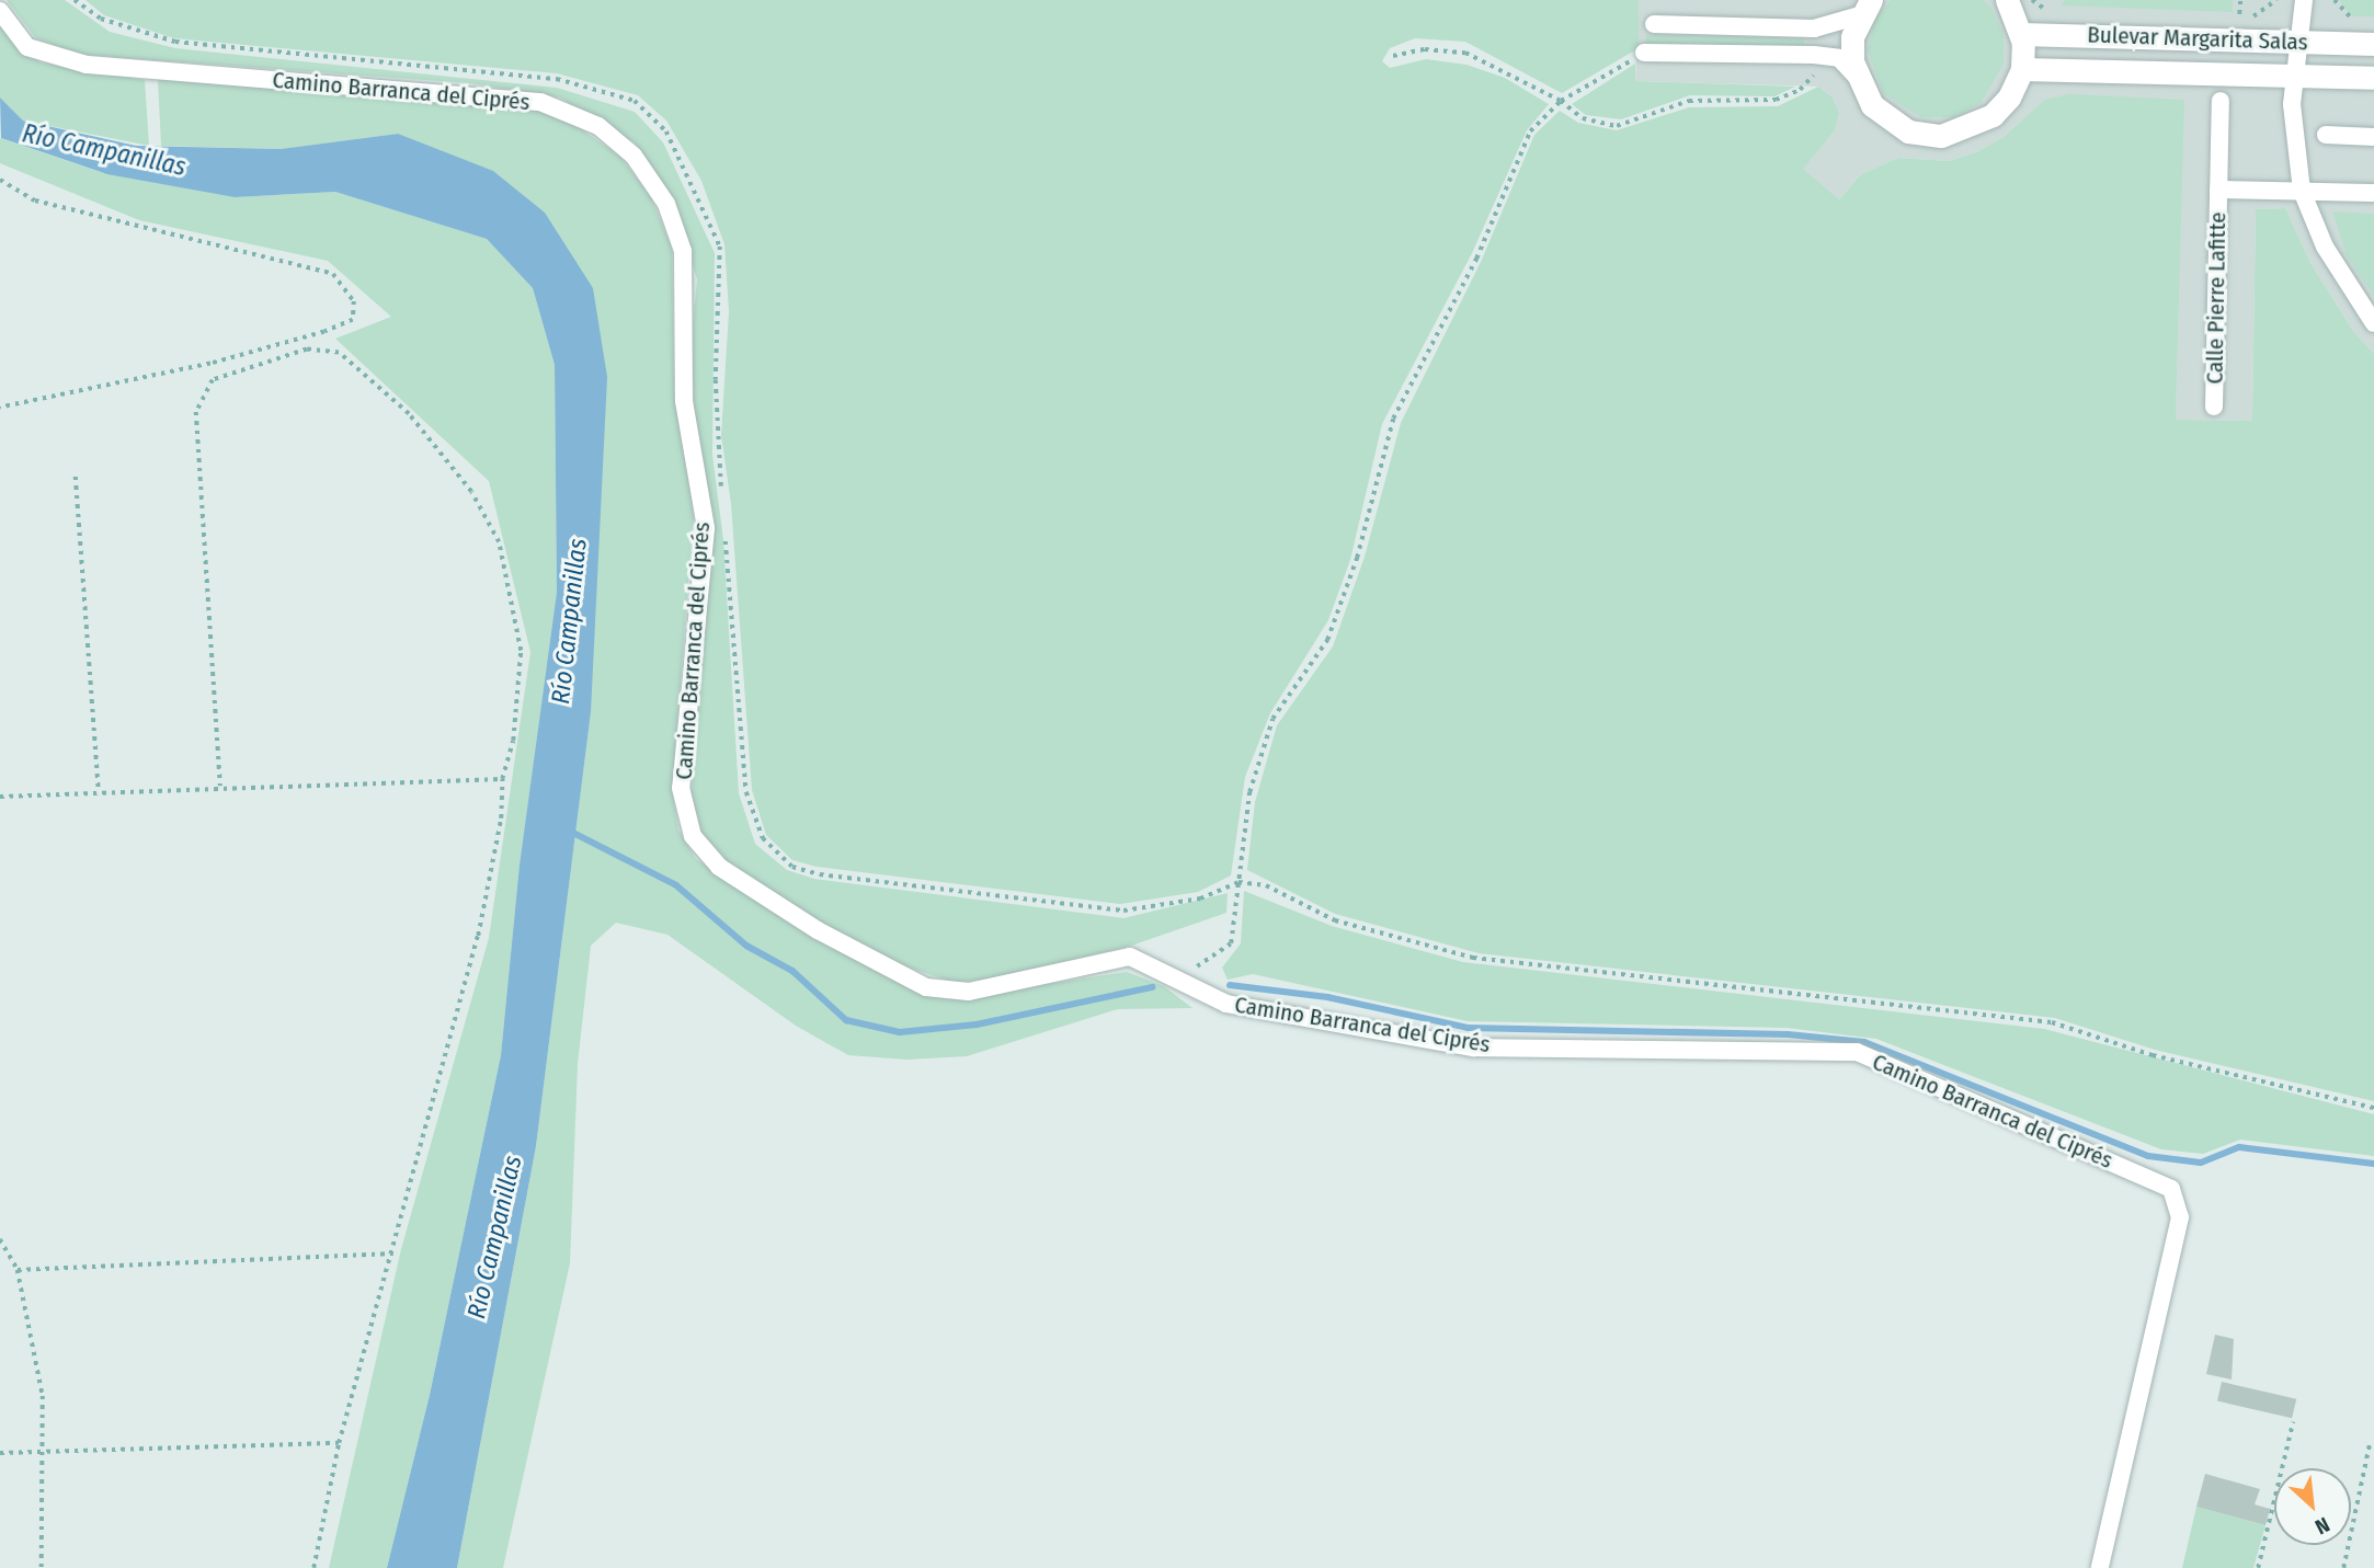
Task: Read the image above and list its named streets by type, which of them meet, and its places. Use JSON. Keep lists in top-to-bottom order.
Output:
{
  "streets": {
    "street": ["Bulevar Margarita Salas", "Camino Barranca del Ciprés", "Calle Pierre Lafitte"]
  },
  "water": ["Río Campanillas"],
  "north": "bottom right"
}
